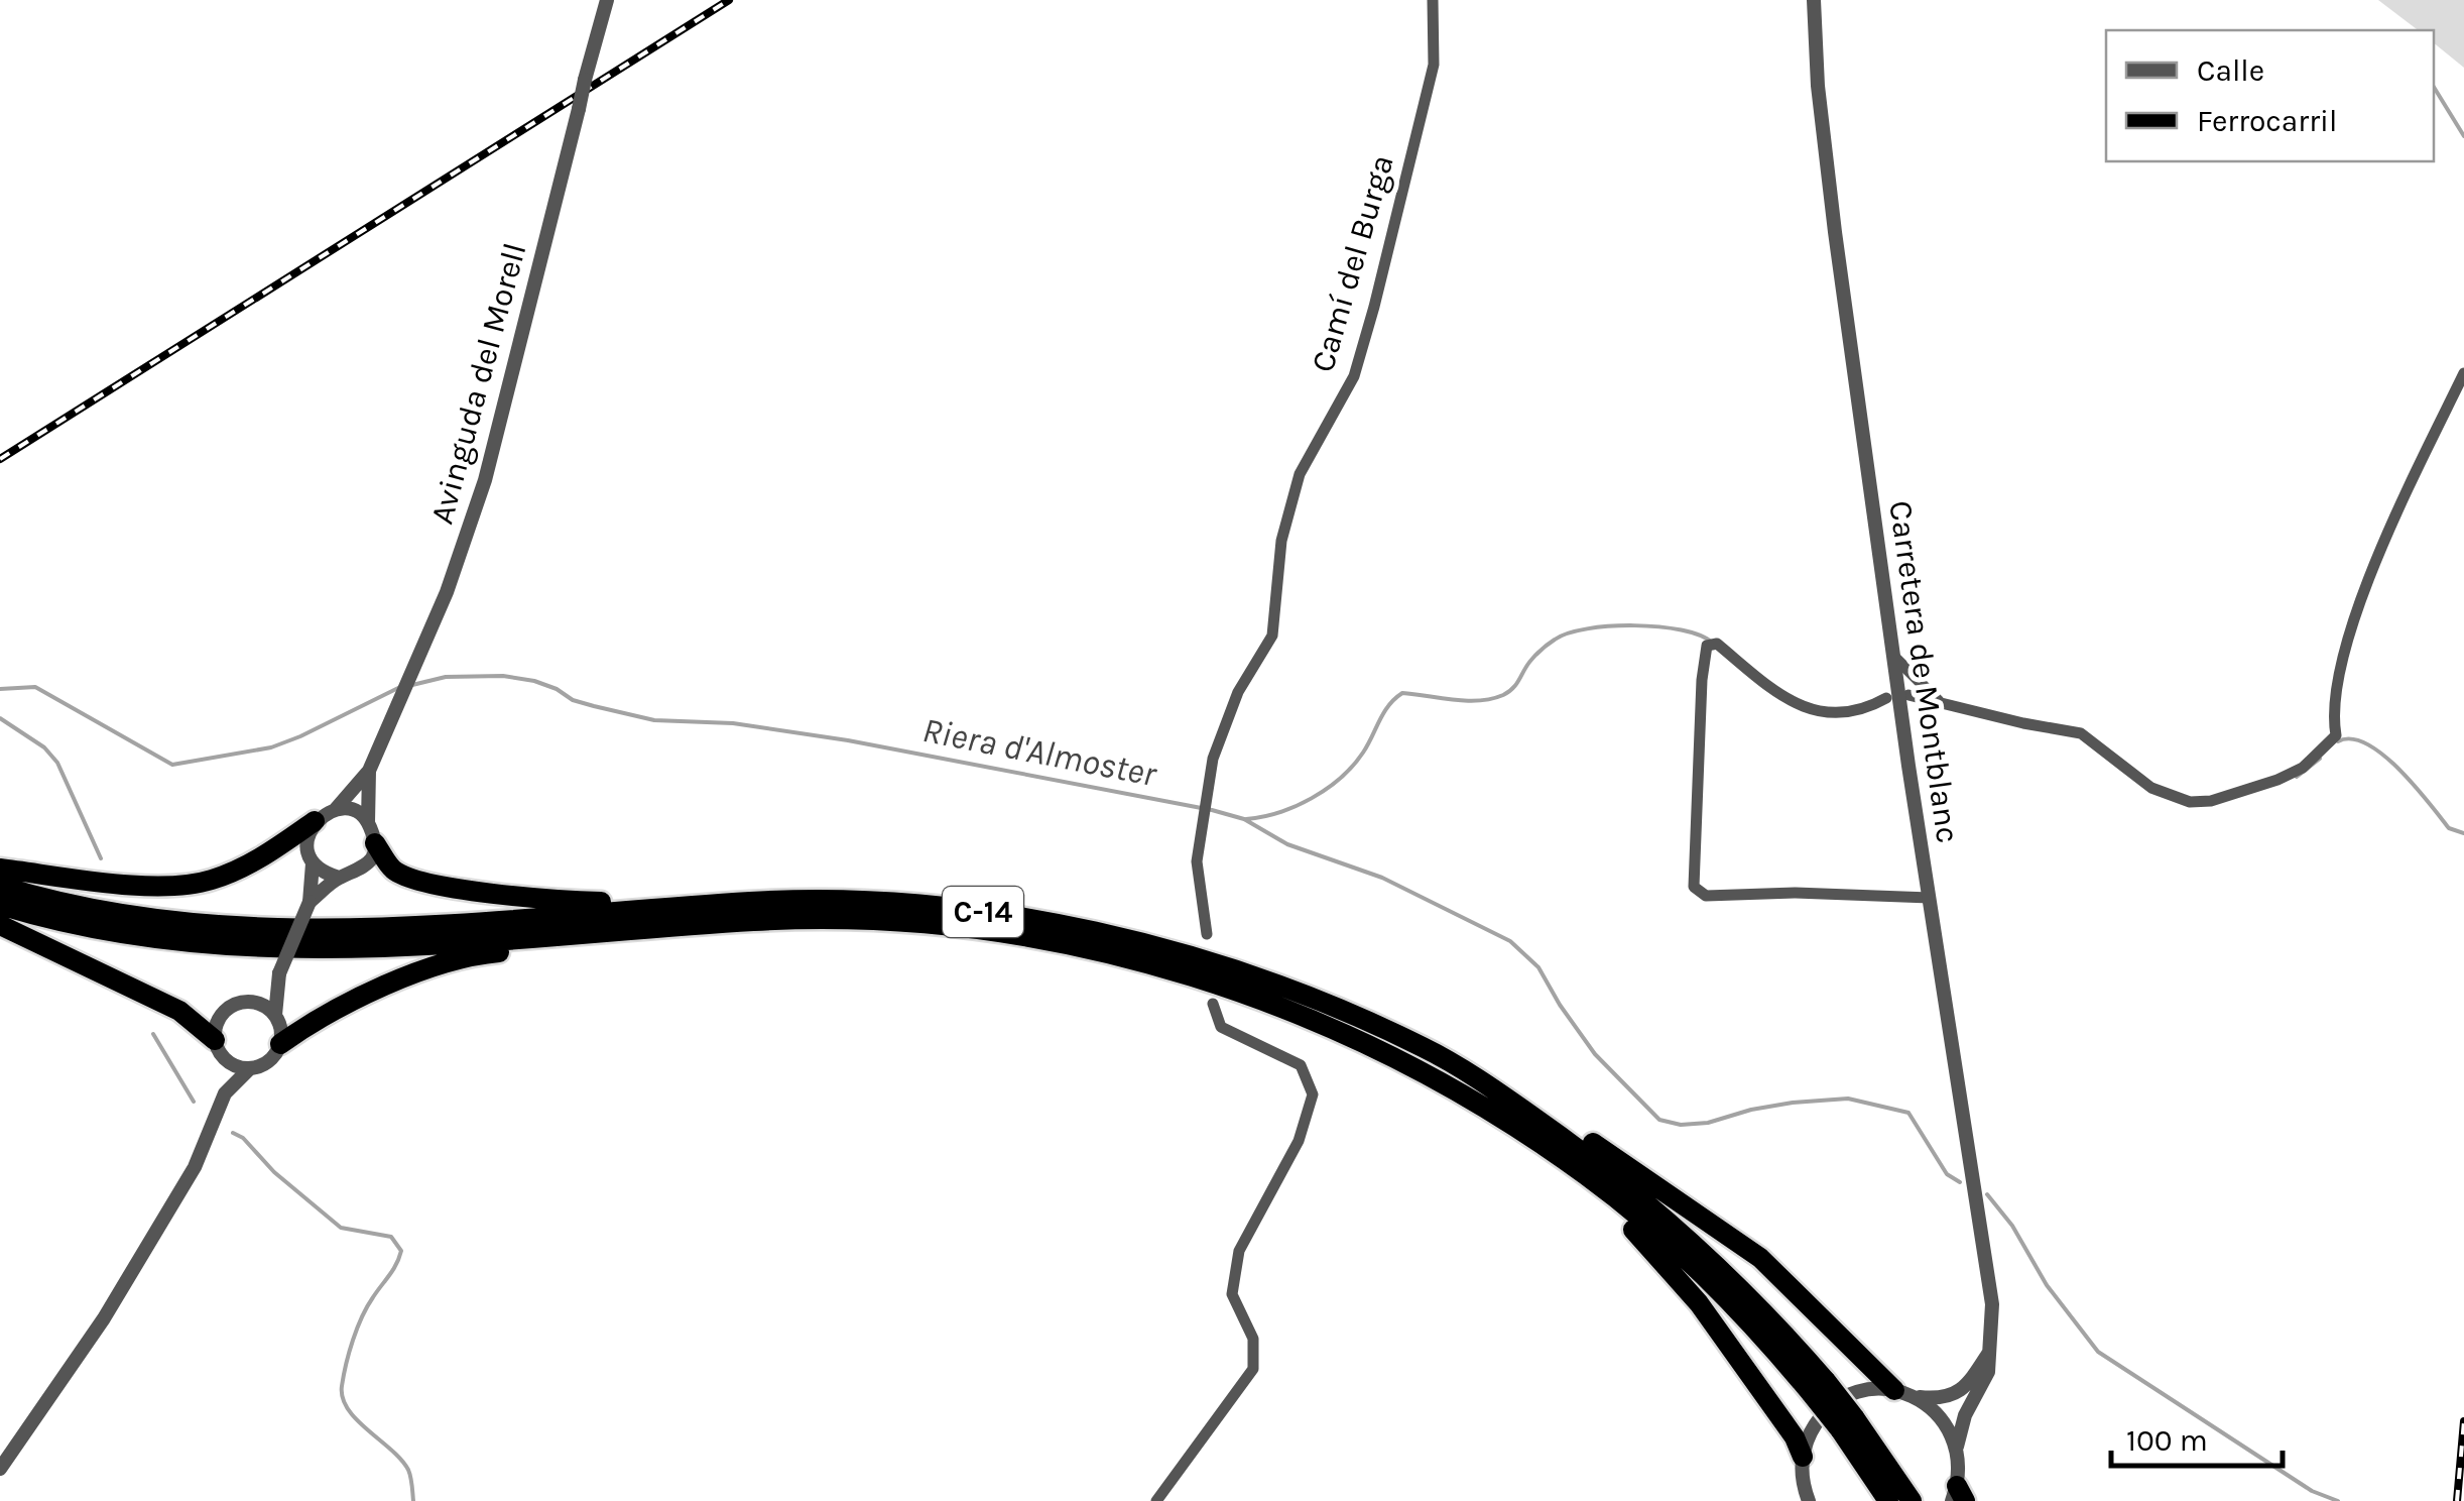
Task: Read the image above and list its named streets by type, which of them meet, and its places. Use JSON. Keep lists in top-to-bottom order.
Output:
{
  "streets": {
    "highway": ["C-14"],
    "street": ["Camí del Burga", "Avinguda del Morell", "Carretera de Montblanc"]
  },
  "water": ["Riera d'Almoster"],
  "legend": ["Calle", "Ferrocarril"],
  "scale_bar": "100 m"
}
